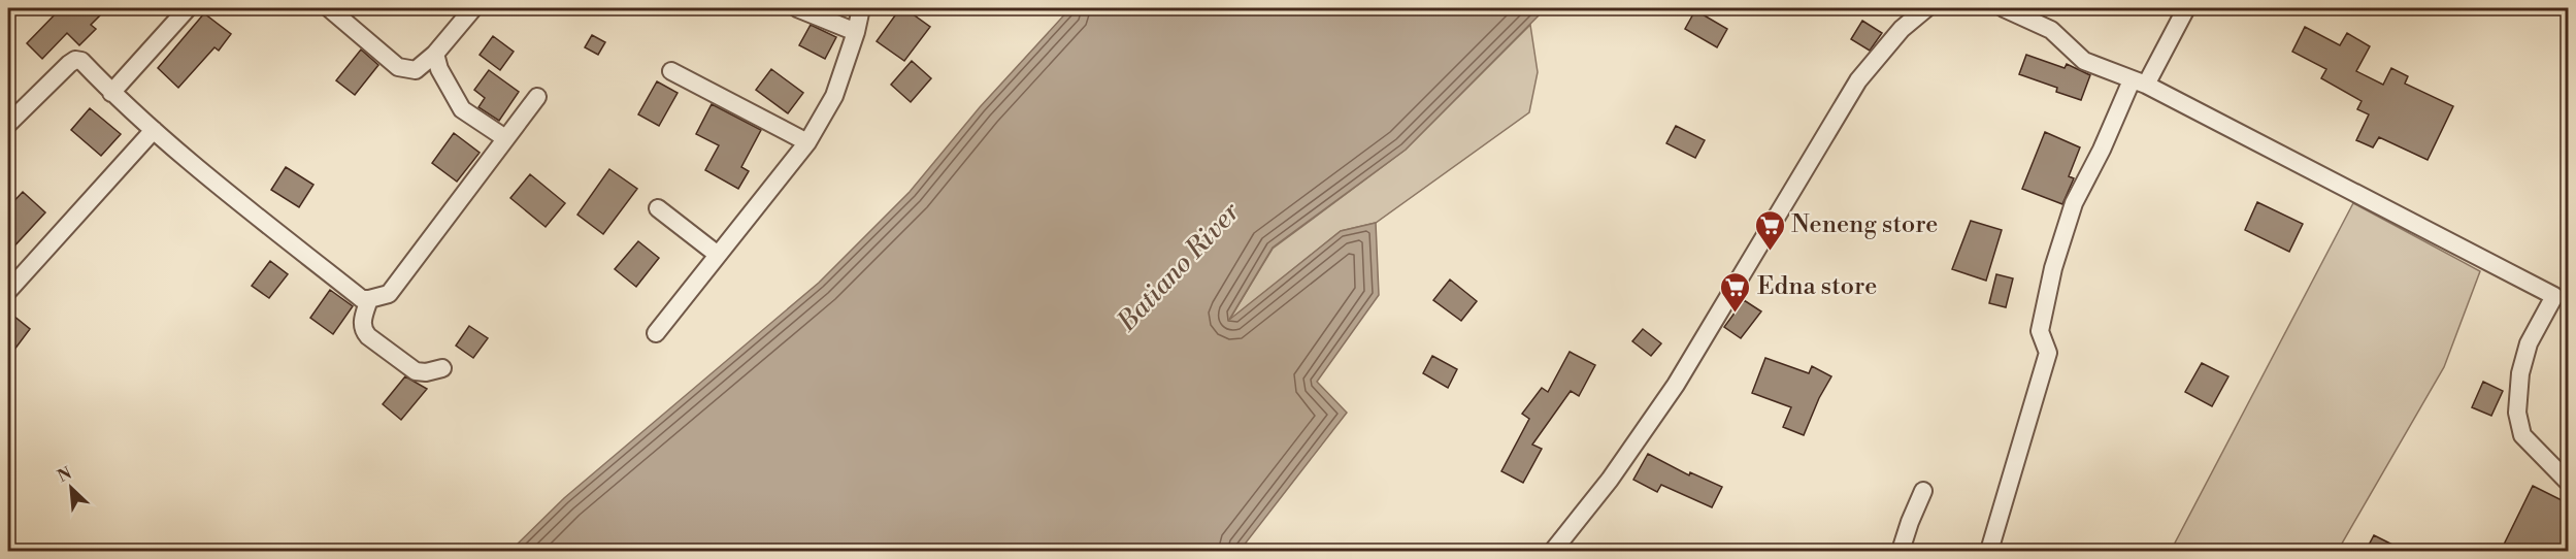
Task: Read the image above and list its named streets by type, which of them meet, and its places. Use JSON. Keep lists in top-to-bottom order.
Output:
{
  "water": ["Batiano River"],
  "places": {
    "supermarket": ["Neneng store", "Edna store"]
  },
  "north": "top left"
}
